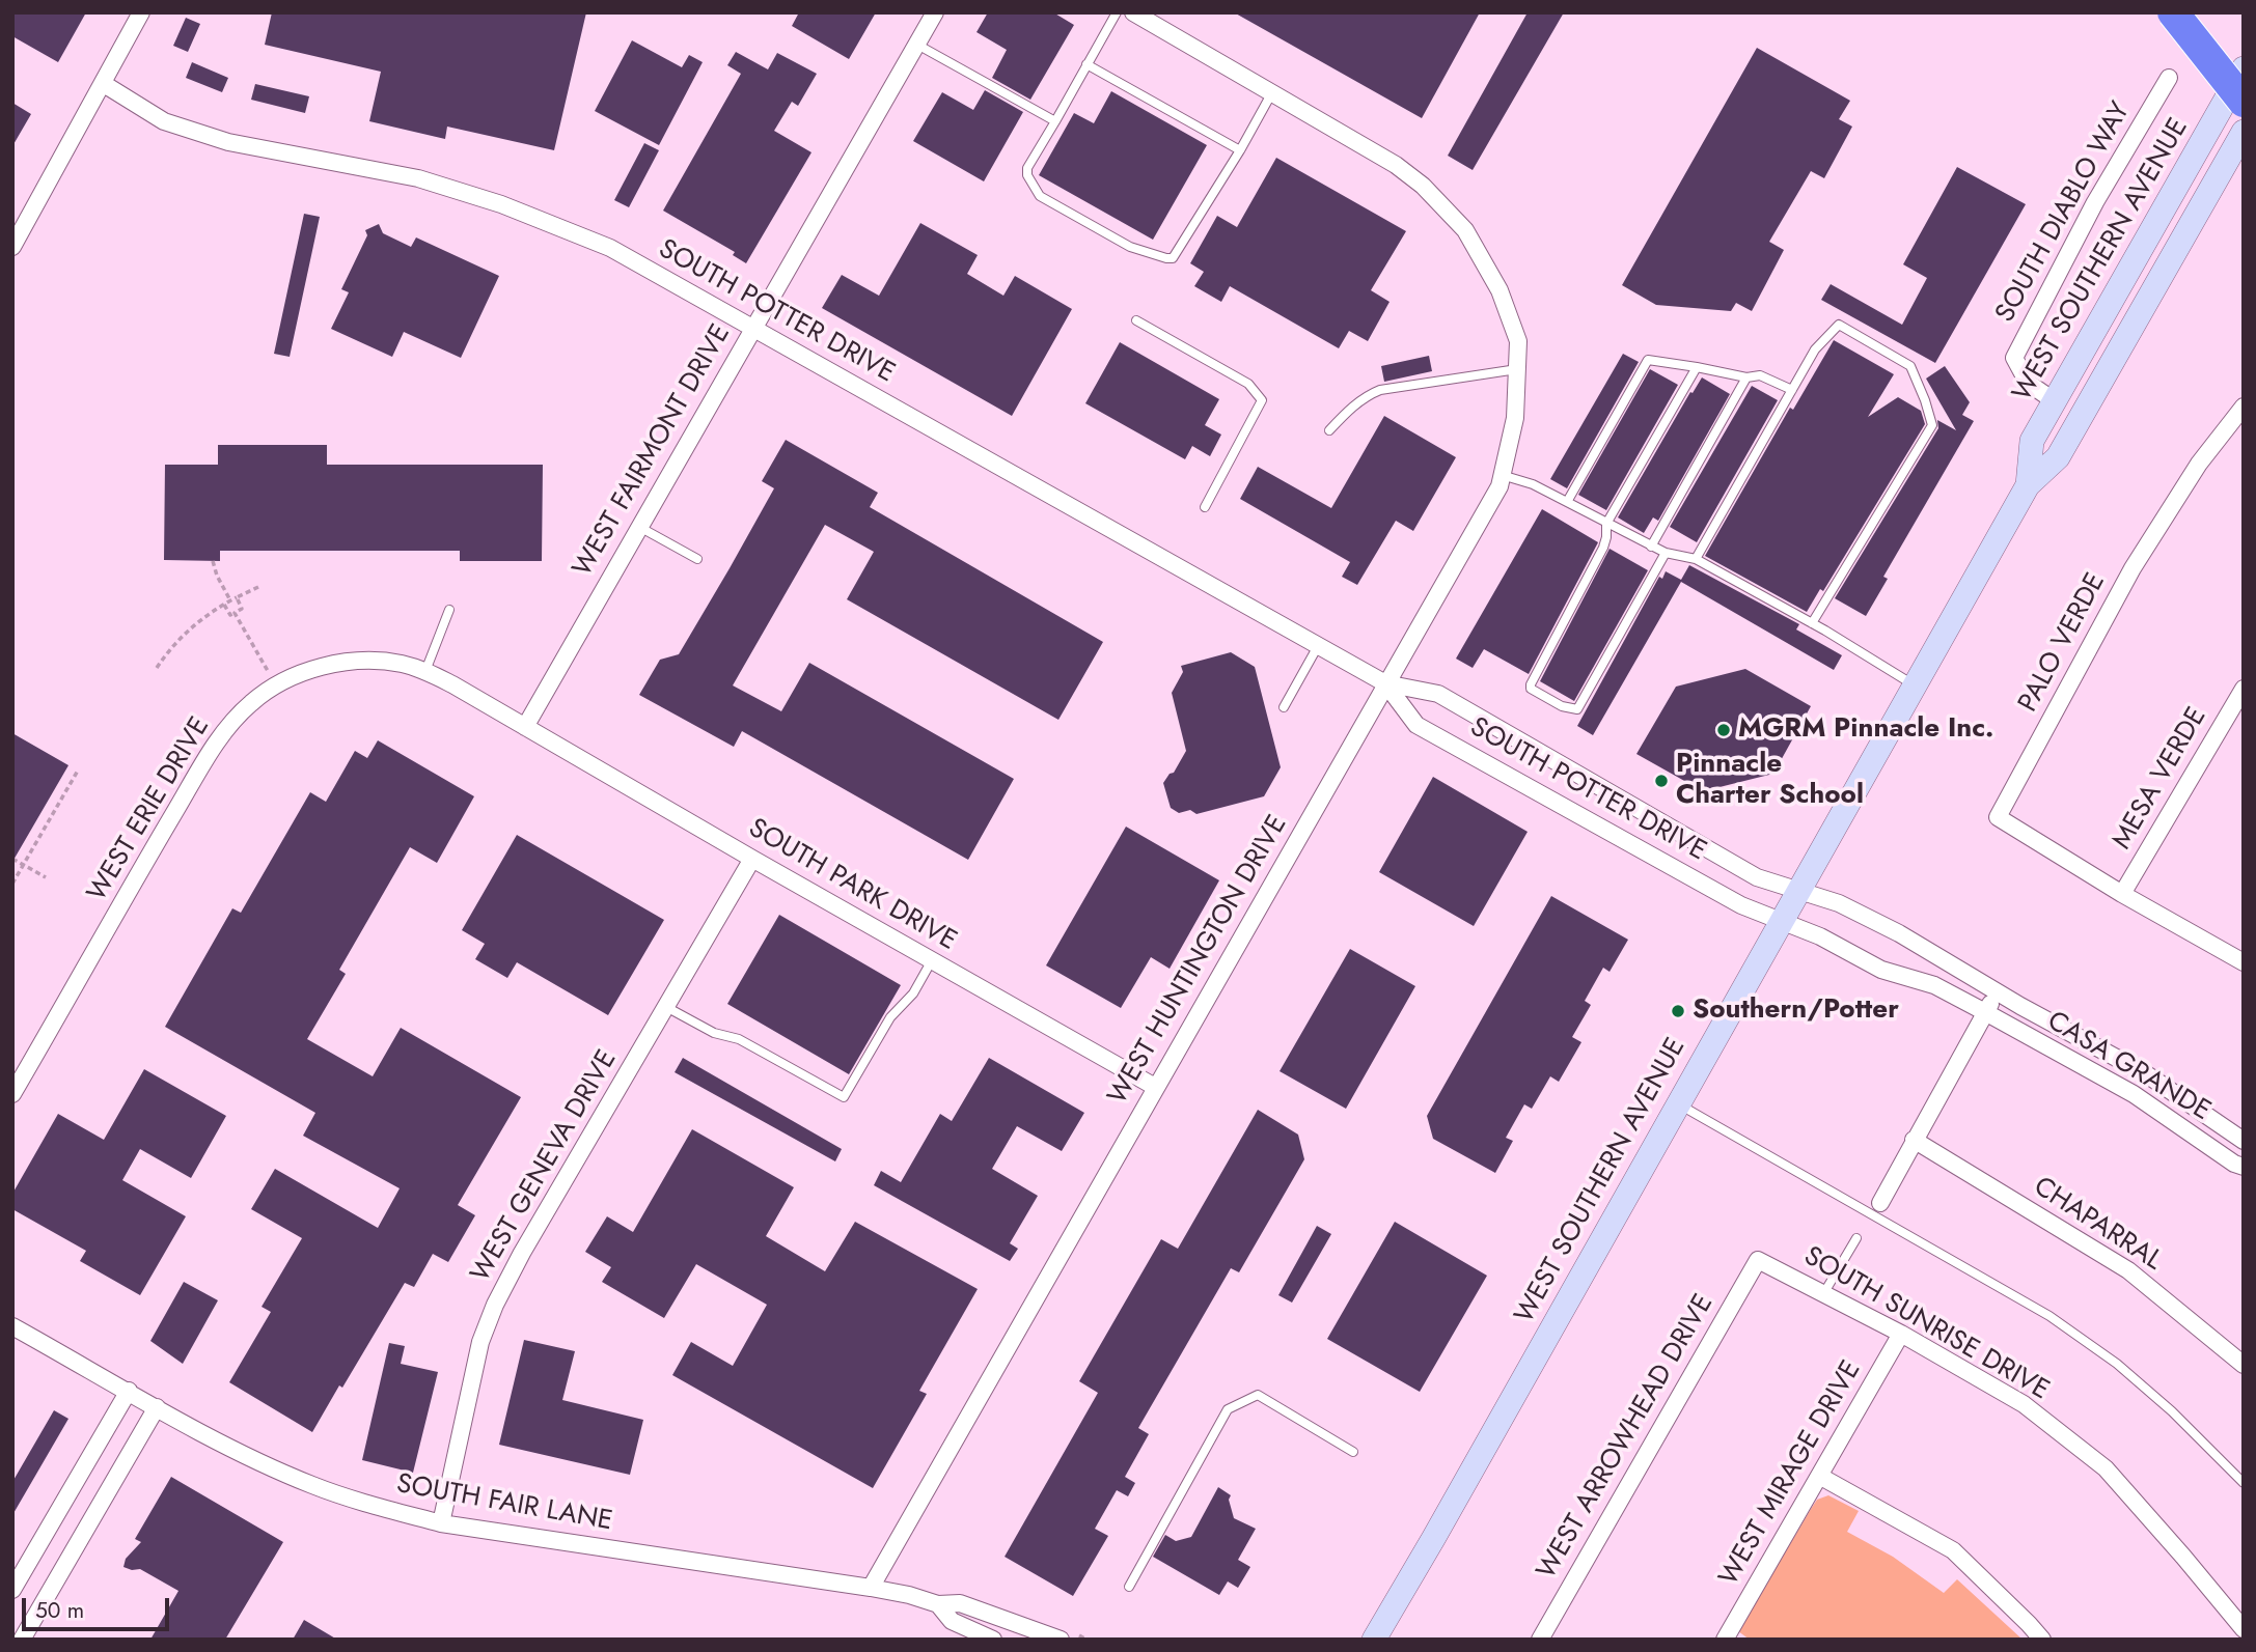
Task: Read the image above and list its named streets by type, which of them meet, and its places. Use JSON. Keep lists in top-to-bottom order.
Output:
{
  "streets": {
    "main road": ["WEST SOUTHERN AVENUE"],
    "street": [
      "SOUTH DIABLO WAY",
      "SOUTH POTTER DRIVE",
      "WEST FAIRMONT DRIVE",
      "PALO VERDE",
      "MESA VERDE",
      "WEST ERIE DRIVE",
      "SOUTH PARK DRIVE",
      "WEST HUNTINGTON DRIVE",
      "CASA GRANDE",
      "WEST GENEVA DRIVE",
      "CHAPARRAL",
      "SOUTH SUNRISE DRIVE",
      "WEST ARROWHEAD DRIVE",
      "WEST MIRAGE DRIVE",
      "SOUTH FAIR LANE"
    ]
  },
  "crossings": [
    ["SOUTH DIABLO WAY", "WEST SOUTHERN AVENUE"],
    ["WEST SOUTHERN AVENUE", "SOUTH POTTER DRIVE"],
    ["WEST SOUTHERN AVENUE", "CASA GRANDE"],
    ["SOUTH POTTER DRIVE", "WEST FAIRMONT DRIVE"],
    ["SOUTH POTTER DRIVE", "WEST HUNTINGTON DRIVE"],
    ["SOUTH POTTER DRIVE", "CASA GRANDE"],
    ["WEST FAIRMONT DRIVE", "WEST ERIE DRIVE"],
    ["WEST FAIRMONT DRIVE", "SOUTH PARK DRIVE"],
    ["PALO VERDE", "MESA VERDE"],
    ["WEST ERIE DRIVE", "SOUTH PARK DRIVE"],
    ["SOUTH PARK DRIVE", "WEST HUNTINGTON DRIVE"],
    ["SOUTH PARK DRIVE", "WEST GENEVA DRIVE"],
    ["WEST HUNTINGTON DRIVE", "SOUTH FAIR LANE"],
    ["WEST GENEVA DRIVE", "SOUTH FAIR LANE"],
    ["SOUTH SUNRISE DRIVE", "WEST ARROWHEAD DRIVE"],
    ["SOUTH SUNRISE DRIVE", "WEST MIRAGE DRIVE"]
  ],
  "places": ["MGRM Pinnacle Inc.", "Pinnacle Charter School", "Southern/Potter"],
  "scale_bar": "50 m"
}
